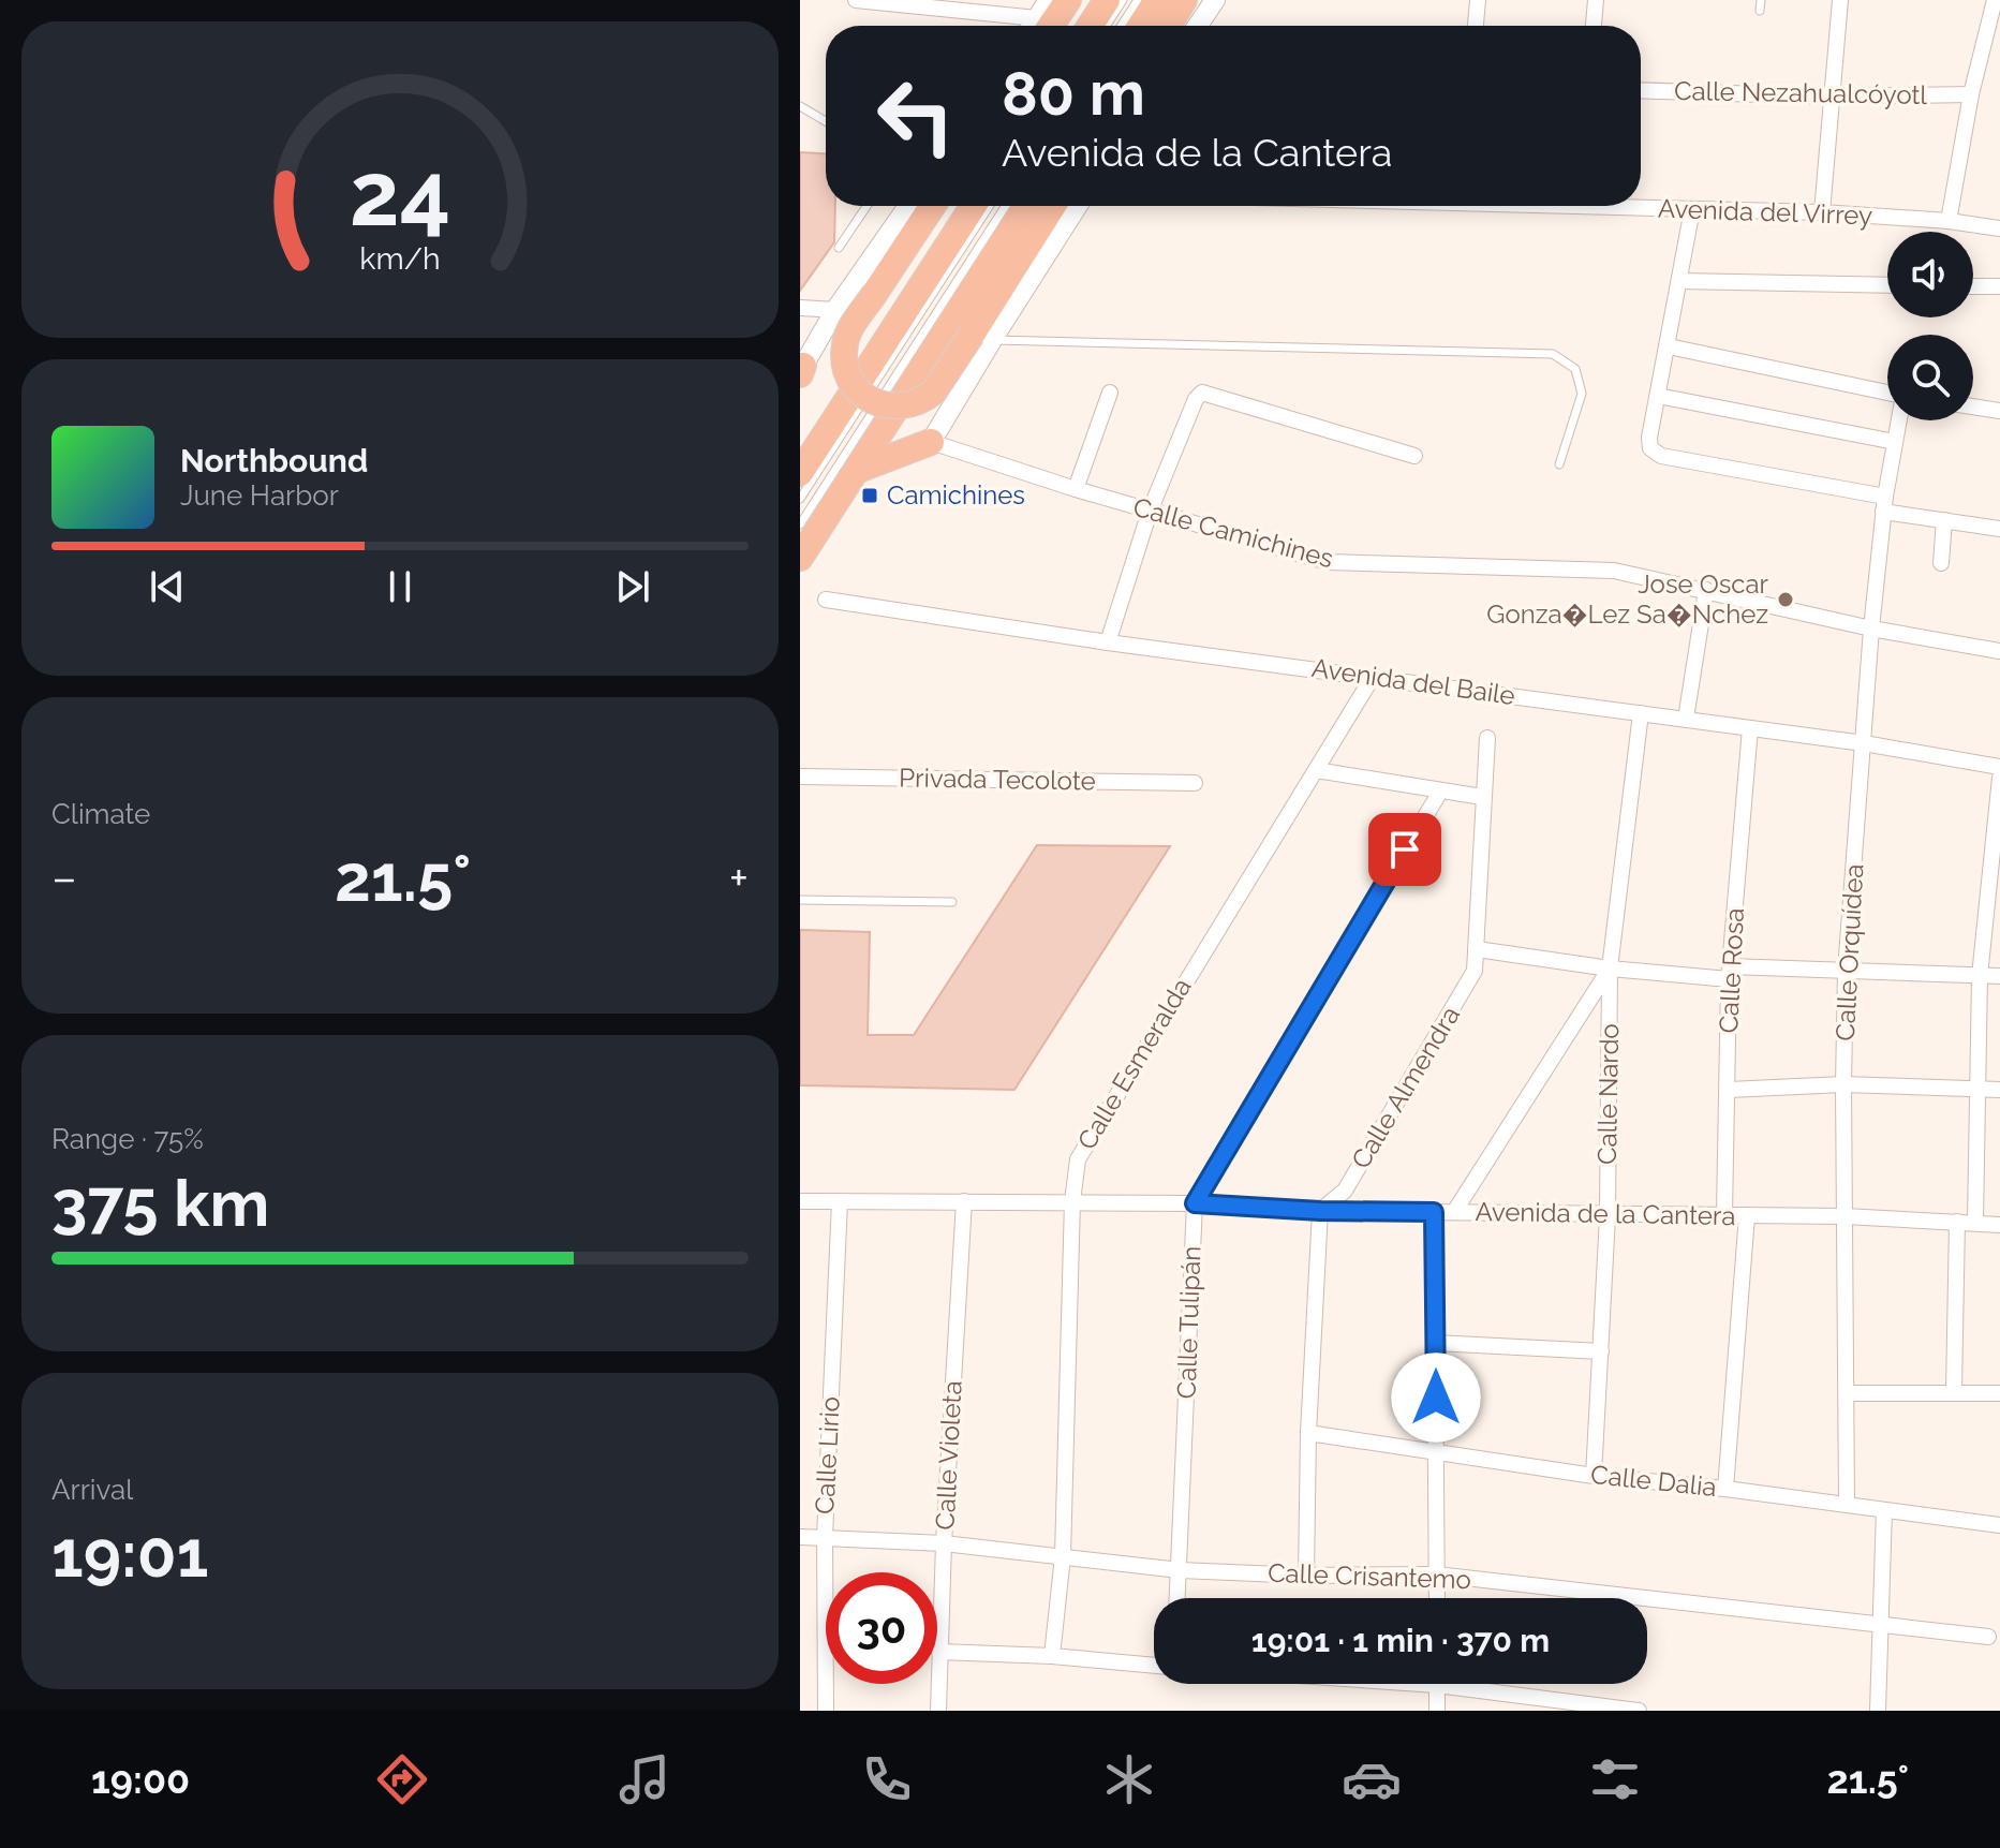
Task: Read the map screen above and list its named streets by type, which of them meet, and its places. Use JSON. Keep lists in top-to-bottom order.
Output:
{
  "streets": {
    "street": [
      "Calle Nezahualcóyotl",
      "Avenida del Virrey",
      "Calle Camichines",
      "Avenida del Baile",
      "Privada Tecolote",
      "Calle Orquídea",
      "Calle Rosa",
      "Calle Esmeralda",
      "Calle Almendra",
      "Calle Nardo",
      "Avenida de la Cantera",
      "Calle Tulipán",
      "Calle Lirio",
      "Calle Violeta",
      "Calle Dalia",
      "Calle Crisantemo"
    ]
  },
  "crossings": [
    ["Calle Camichines", "Calle Orquídea"],
    ["Avenida del Baile", "Calle Orquídea"],
    ["Avenida del Baile", "Calle Rosa"],
    ["Avenida del Baile", "Calle Esmeralda"],
    ["Avenida del Baile", "Calle Nardo"],
    ["Calle Orquídea", "Avenida de la Cantera"],
    ["Calle Orquídea", "Calle Dalia"],
    ["Calle Rosa", "Avenida de la Cantera"],
    ["Calle Esmeralda", "Avenida de la Cantera"],
    ["Calle Esmeralda", "Calle Crisantemo"],
    ["Calle Almendra", "Avenida de la Cantera"],
    ["Calle Nardo", "Avenida de la Cantera"],
    ["Calle Nardo", "Calle Dalia"],
    ["Avenida de la Cantera", "Calle Tulipán"],
    ["Avenida de la Cantera", "Calle Lirio"],
    ["Avenida de la Cantera", "Calle Violeta"],
    ["Calle Tulipán", "Calle Crisantemo"],
    ["Calle Lirio", "Calle Crisantemo"],
    ["Calle Violeta", "Calle Crisantemo"]
  ],
  "places": {
    "transit": ["Camichines"],
    "other": ["Jose Oscar Gonza�Lez Sa�Nchez"]
  },
  "page": {
    "turn": ["80 m", "Avenida de la Cantera"],
    "song": ["Northbound", "June Harbor"],
    "tile": [
      "Climate",
      ["Range · 75%", "375 km"],
      ["Arrival", "19:01"]
    ],
    "heat": ["−", "21.5°", "+"],
    "limit": "30",
    "trip": "19:01 · 1 min · 370 m",
    "tabs": ["19:00", "21.5°"],
    "gauge": ["24", "km/h"]
  }
}
